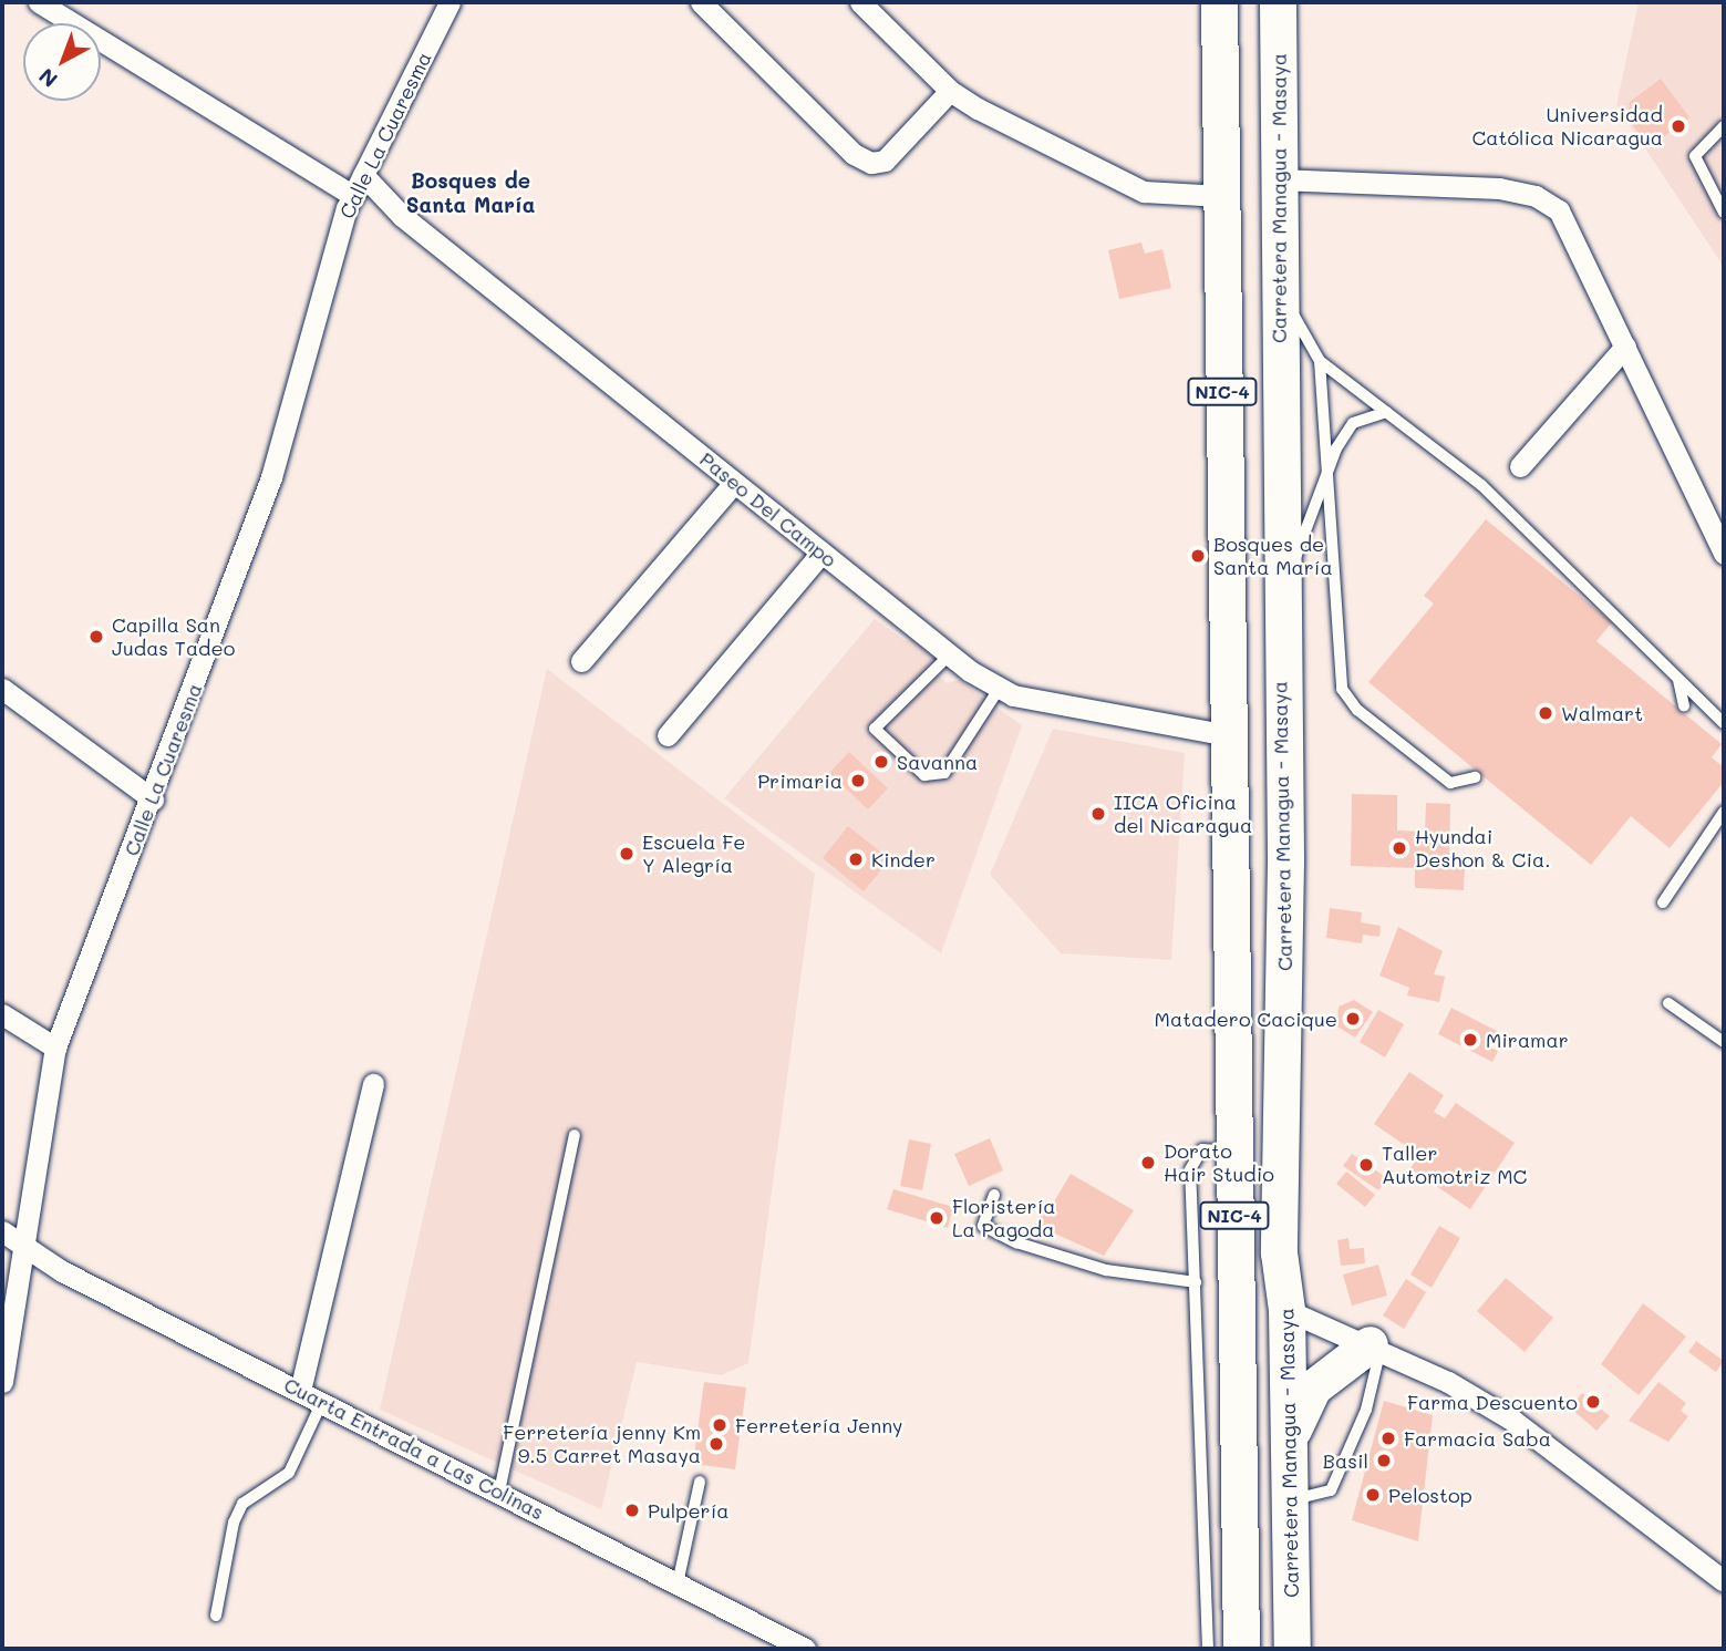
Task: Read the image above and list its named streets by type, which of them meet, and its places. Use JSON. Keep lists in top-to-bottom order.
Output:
{
  "streets": {
    "highway": ["Carretera Managua - Masaya", "NIC-4"],
    "street": ["Calle La Cuaresma", "Paseo Del Campo", "Cuarta Entrada a Las Colinas"]
  },
  "crossings": [
    ["Calle La Cuaresma", "Paseo Del Campo"],
    ["Calle La Cuaresma", "Cuarta Entrada a Las Colinas"],
    ["NIC-4", "Paseo Del Campo"]
  ],
  "districts": ["Bosques de Santa María"],
  "places": [
    "Universidad Católica Nicaragua",
    "Bosques de Santa María",
    "Capilla San Judas Tadeo",
    "Walmart",
    "Savanna",
    "Primaria",
    "IICA Oficina del Nicaragua",
    "Hyundai Deshon & Cia.",
    "Escuela Fe Y Alegría",
    "Kinder",
    "Matadero Cacique",
    "Miramar",
    "Dorato Hair Studio",
    "Taller Automotriz MC",
    "Floristería La Pagoda",
    "Farma Descuento",
    "Ferretería Jenny",
    "Farmacia Saba",
    "Ferretería jenny Km 9.5 Carret Masaya",
    "Basil",
    "Pelostop",
    "Pulpería"
  ],
  "north": "bottom left"
}
